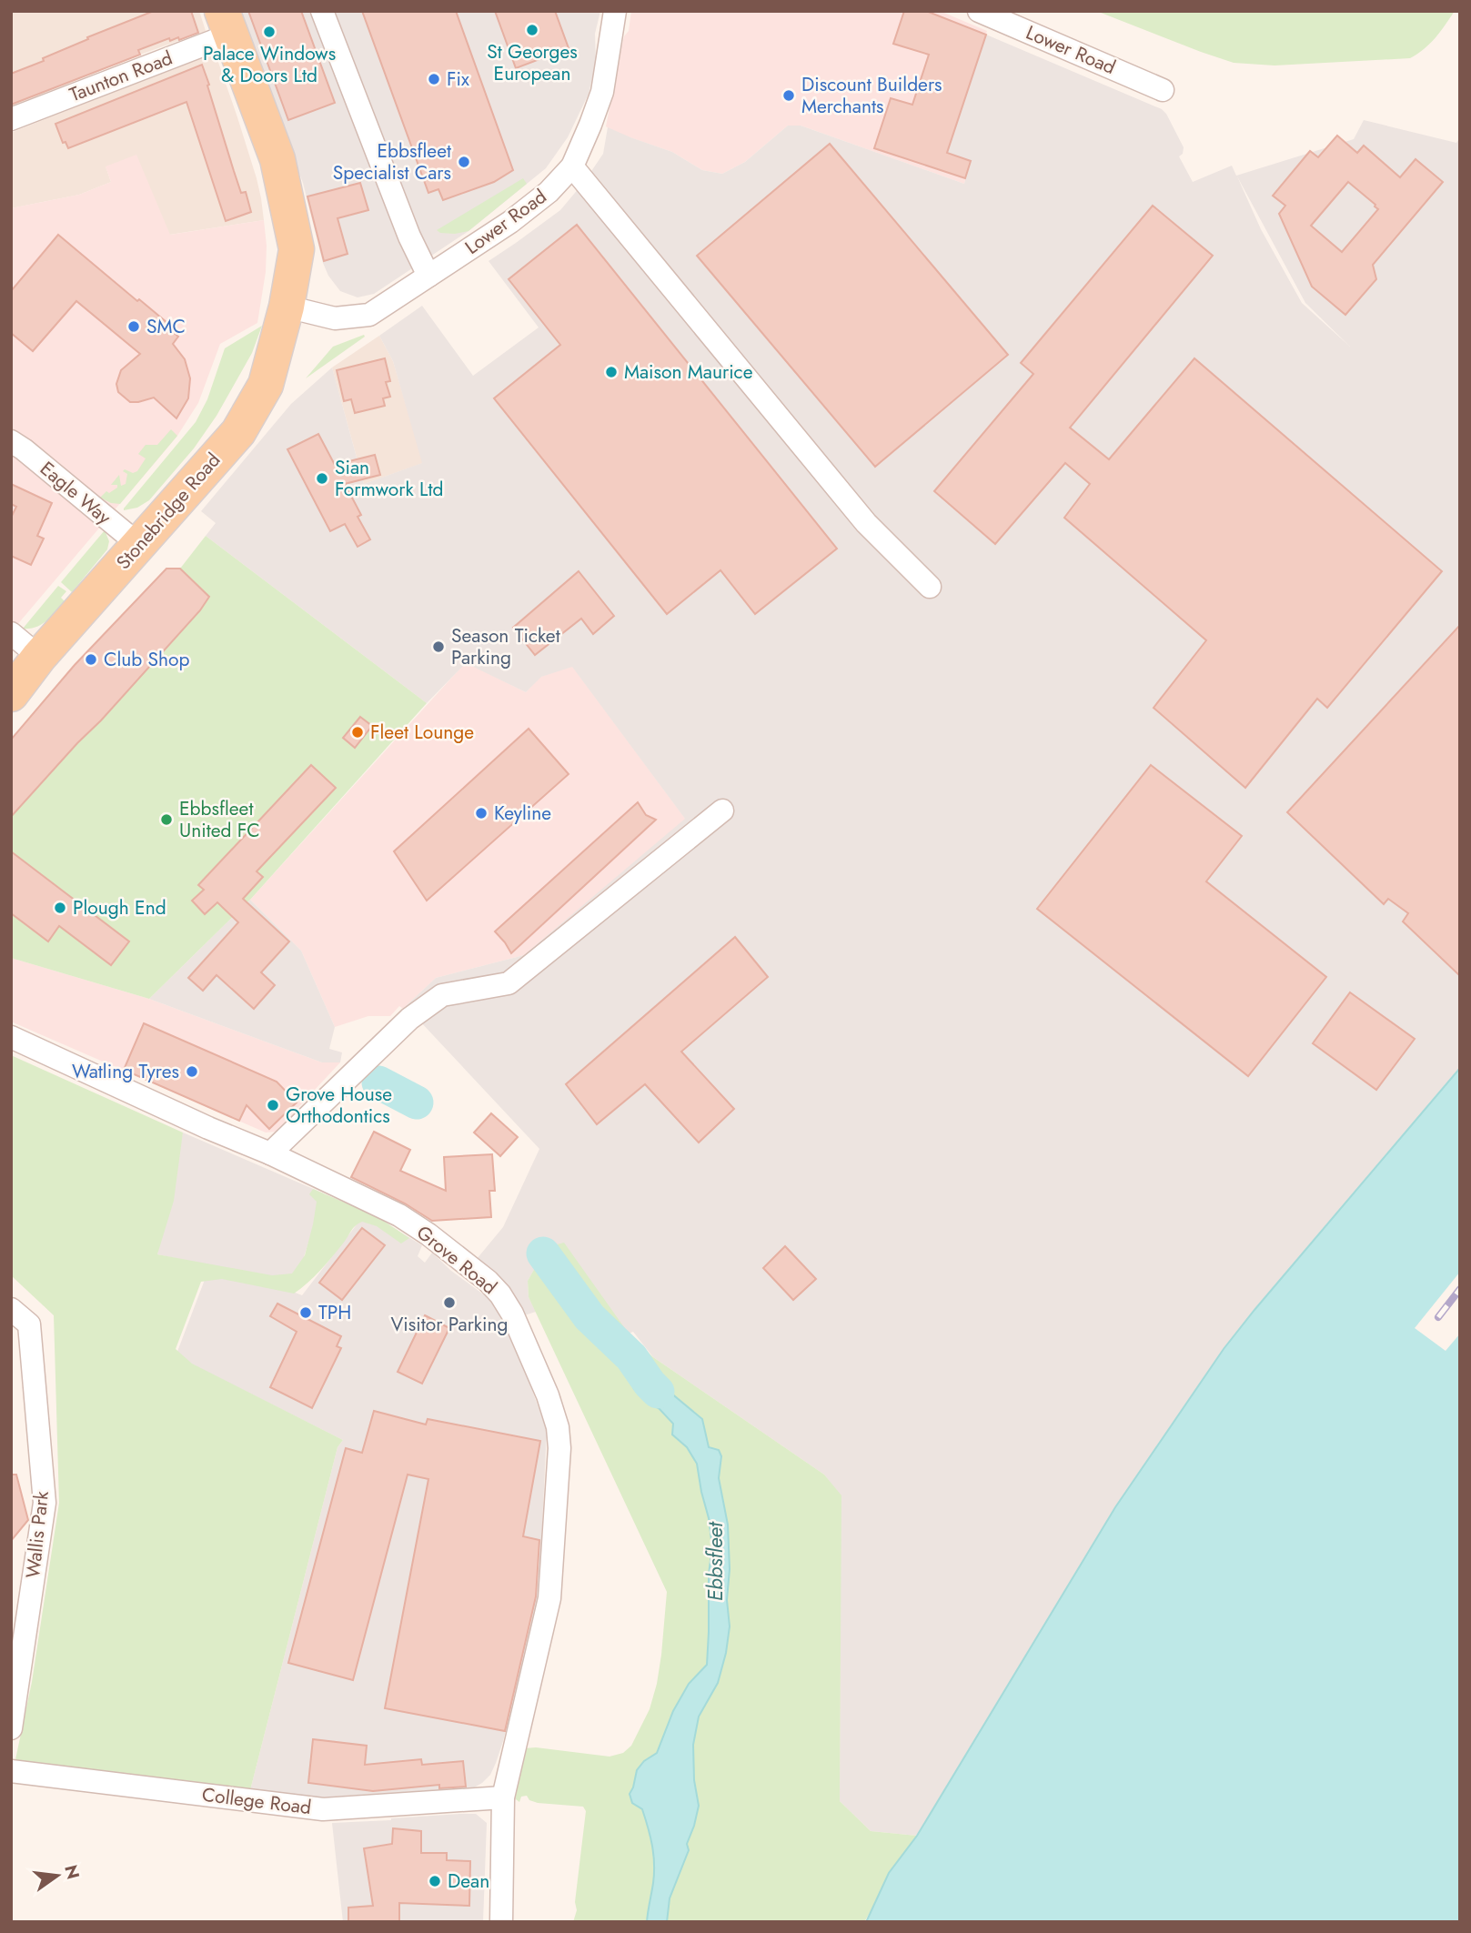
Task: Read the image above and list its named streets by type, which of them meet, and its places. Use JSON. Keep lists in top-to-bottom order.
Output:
{
  "streets": {
    "main road": ["Stonebridge Road"],
    "street": [
      "Lower Road",
      "Taunton Road",
      "Eagle Way",
      "Grove Road",
      "Wallis Park",
      "College Road"
    ]
  },
  "crossings": [
    ["Lower Road", "Stonebridge Road"],
    ["Taunton Road", "Stonebridge Road"],
    ["Eagle Way", "Stonebridge Road"],
    ["Grove Road", "College Road"]
  ],
  "water": ["Ebbsfleet"],
  "places": [
    "St Georges European",
    "Palace Windows & Doors Ltd",
    "Fix",
    "Discount Builders Merchants",
    "Ebbsfleet Specialist Cars",
    "SMC",
    "Maison Maurice",
    "Sian Formwork Ltd",
    "Season Ticket Parking",
    "Club Shop",
    "Fleet Lounge",
    "Keyline",
    "Ebbsfleet United FC",
    "Plough End",
    "Watling Tyres",
    "Grove House Orthodontics",
    "Visitor Parking",
    "TPH",
    "Dean"
  ],
  "north": "right"
}
